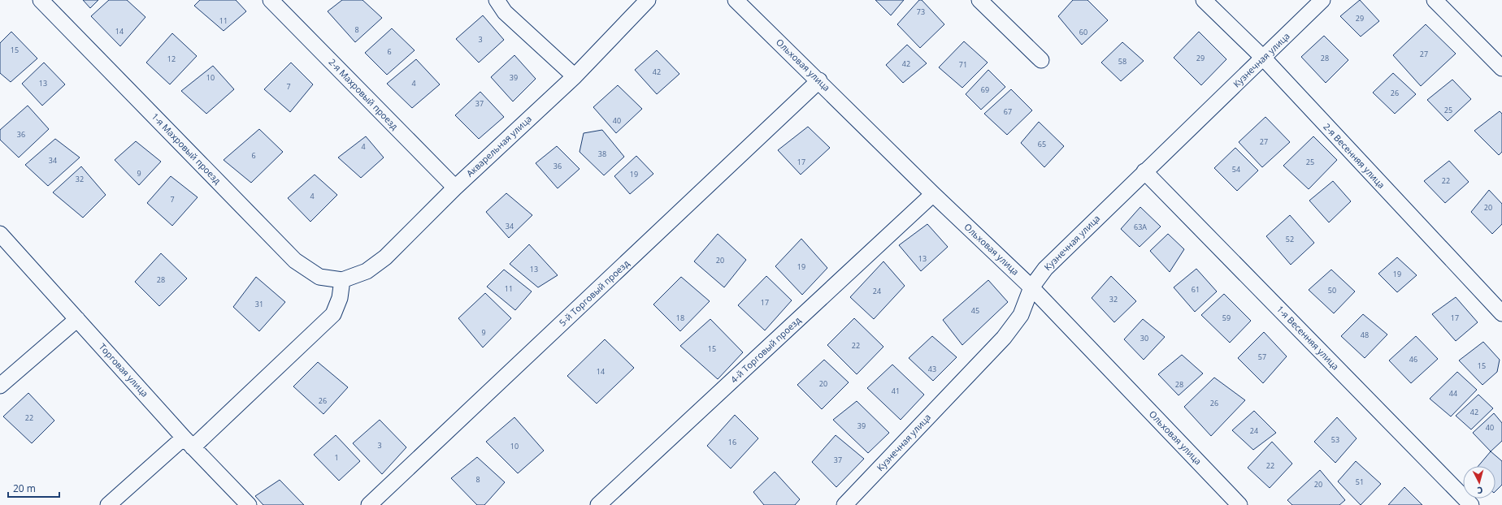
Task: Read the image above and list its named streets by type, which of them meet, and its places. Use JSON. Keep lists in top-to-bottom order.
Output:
{
  "streets": {
    "street": [
      "Кузнечная улица",
      "Ольховая улица",
      "2-я Махровый проезд",
      "Акварельная улица",
      "1-я Махровый проезд",
      "2-я Весенняя улица",
      "5-й Торговый проезд",
      "1-я Весенняя улица",
      "4-й Торговый проезд",
      "Торговая улица"
    ]
  },
  "crossings": [
    ["Кузнечная улица", "Ольховая улица"],
    ["Кузнечная улица", "2-я Весенняя улица"],
    ["Кузнечная улица", "1-я Весенняя улица"],
    ["Ольховая улица", "5-й Торговый проезд"],
    ["Ольховая улица", "4-й Торговый проезд"],
    ["2-я Махровый проезд", "Акварельная улица"],
    ["Акварельная улица", "1-я Махровый проезд"]
  ],
  "house_numbers": [
    "73",
    "29",
    "11",
    "8",
    "14",
    "60",
    "3",
    "15",
    "6",
    "27",
    "29",
    "28",
    "12",
    "58",
    "42",
    "71",
    "42",
    "10",
    "39",
    "13",
    "4",
    "7",
    "69",
    "26",
    "37",
    "25",
    "67",
    "40",
    "36",
    "27",
    "65",
    "4",
    "38",
    "6",
    "34",
    "17",
    "25",
    "36",
    "54",
    "9",
    "19",
    "32",
    "22",
    "4",
    "7",
    "20",
    "34",
    "63А",
    "52",
    "13",
    "20",
    "19",
    "13",
    "19",
    "28",
    "11",
    "61",
    "50",
    "24",
    "32",
    "17",
    "31",
    "45",
    "18",
    "59",
    "17",
    "9",
    "48",
    "30",
    "22",
    "15",
    "57",
    "46",
    "15",
    "43",
    "14",
    "20",
    "28",
    "41",
    "44",
    "26",
    "26",
    "42",
    "22",
    "39",
    "40",
    "24",
    "53",
    "16",
    "3",
    "10",
    "1",
    "37",
    "22",
    "8",
    "51",
    "20"
  ],
  "scale_bar": "20 m",
  "north": "bottom"
}
